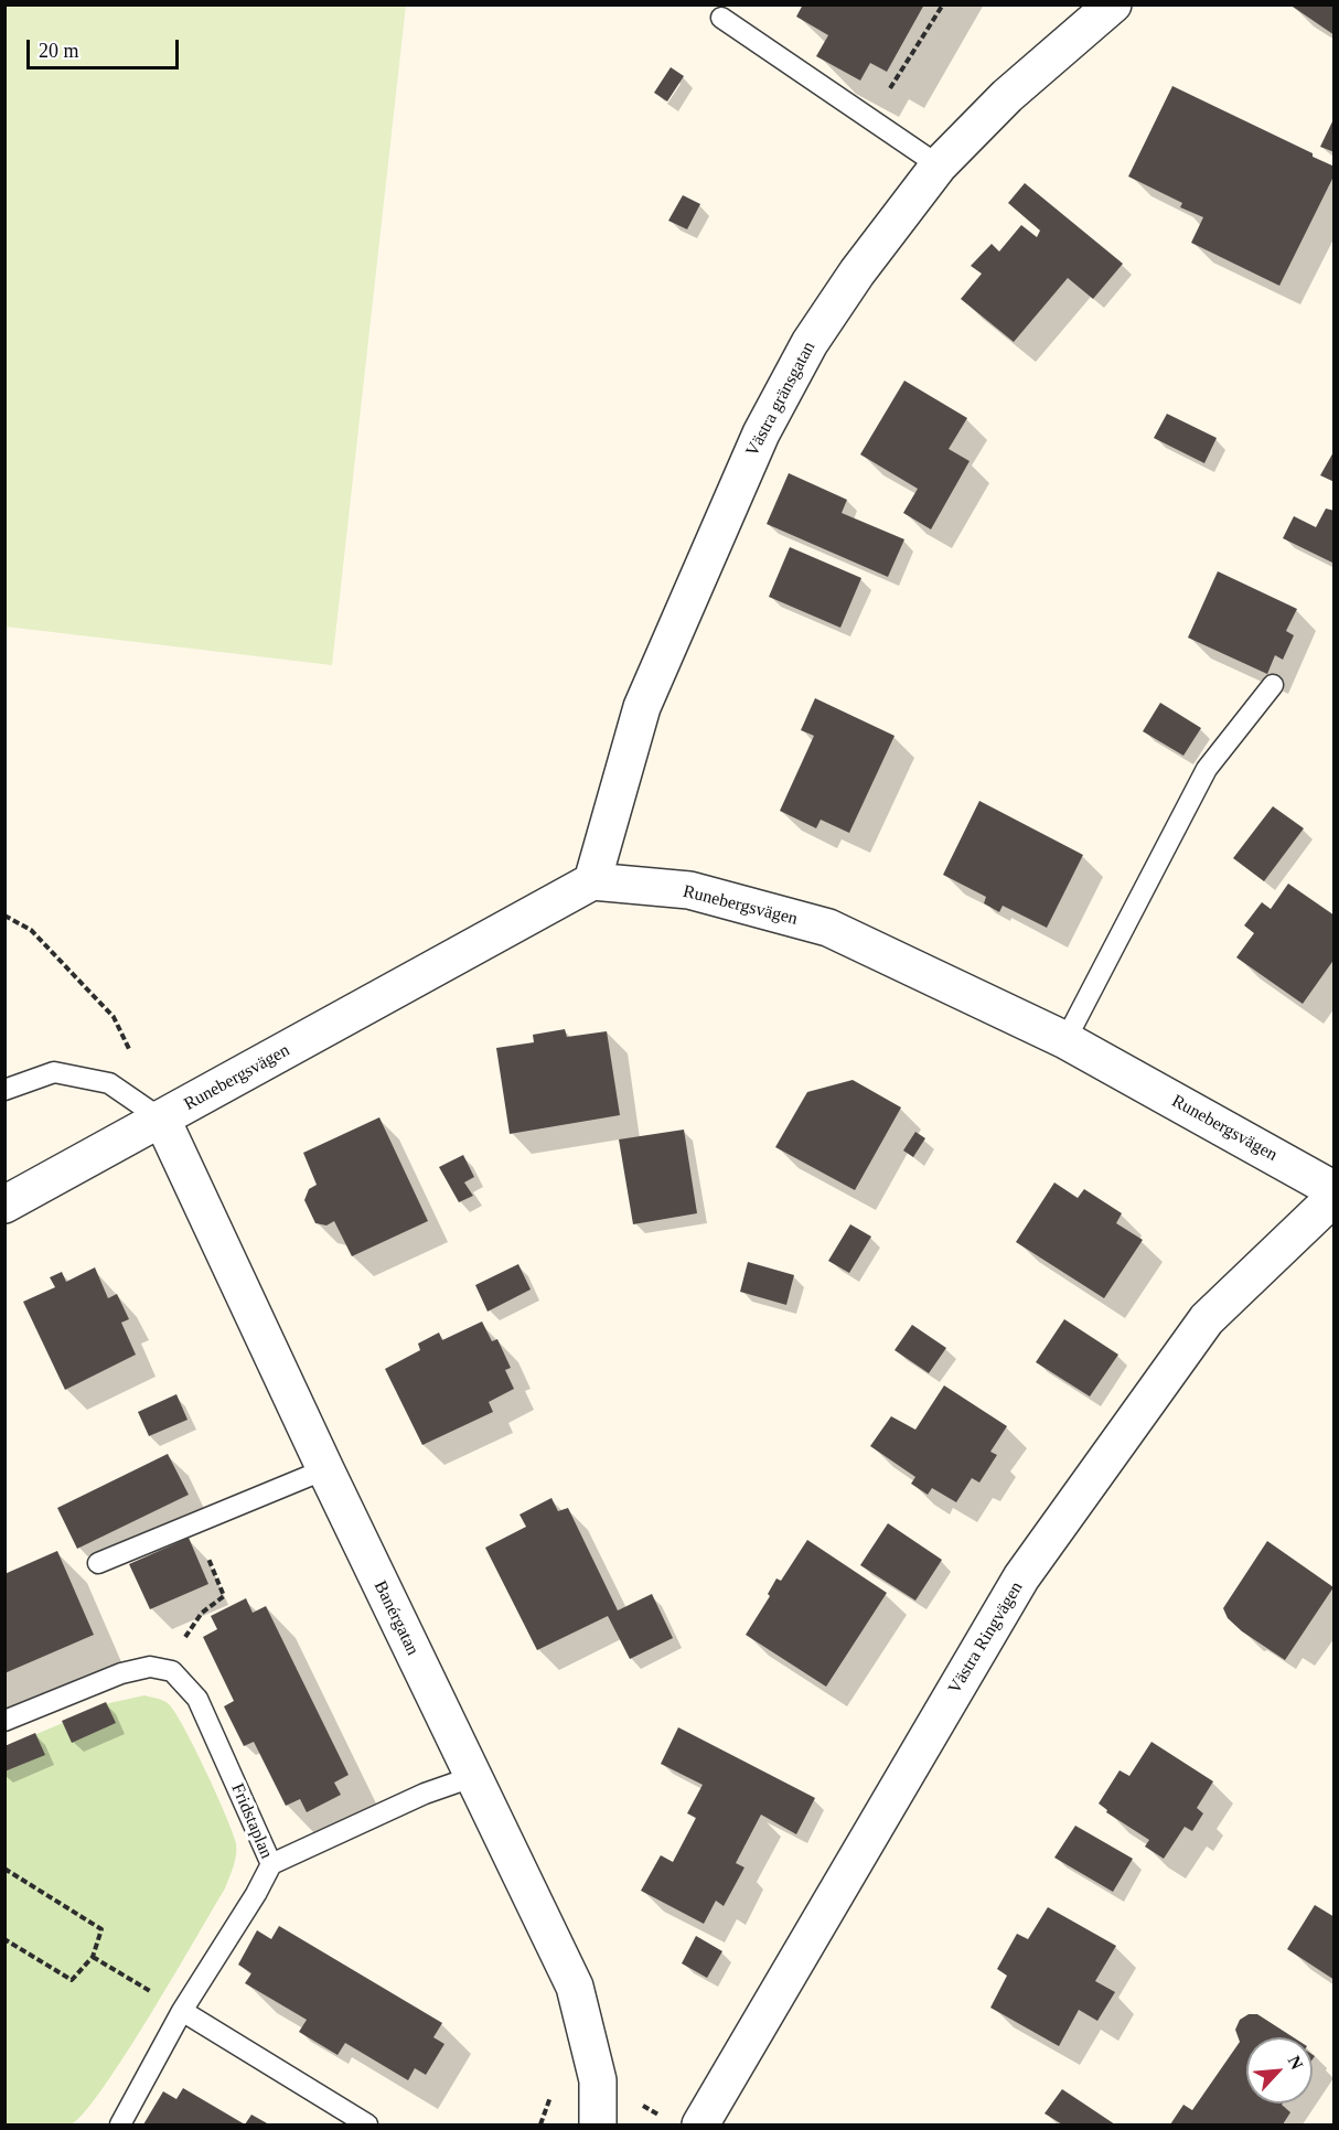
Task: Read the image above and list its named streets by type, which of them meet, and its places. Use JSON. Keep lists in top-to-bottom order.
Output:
{
  "streets": {
    "street": [
      "Västra gränsgatan",
      "Runebergsvägen",
      "Banérgatan",
      "Västra Ringvägen"
    ],
    "lane": ["Fridstaplan"]
  },
  "crossings": [
    ["Västra gränsgatan", "Runebergsvägen"],
    ["Runebergsvägen", "Banérgatan"]
  ],
  "scale_bar": "20 m",
  "north": "top right"
}
